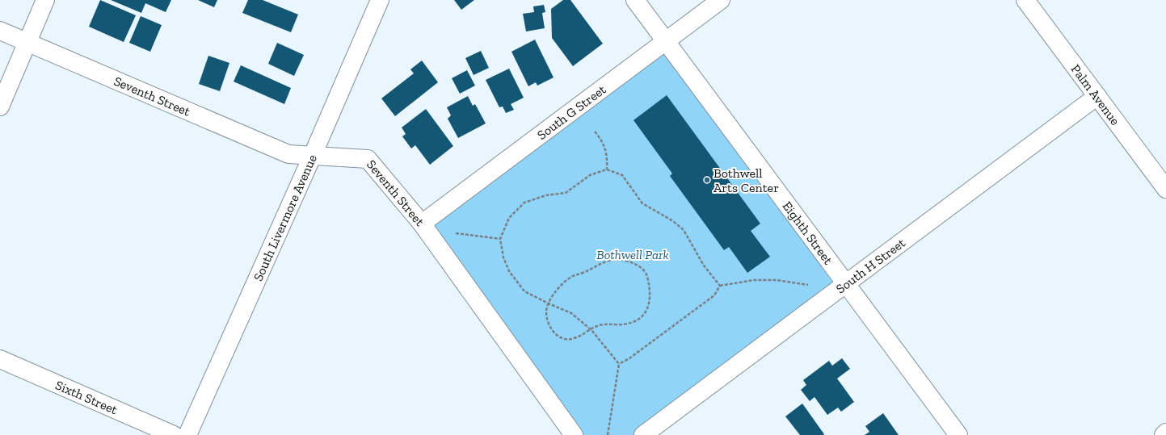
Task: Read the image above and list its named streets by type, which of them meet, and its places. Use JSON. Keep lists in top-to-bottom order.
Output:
{
  "streets": {
    "street": [
      "Palm Avenue",
      "Seventh Street",
      "South G Street",
      "South Livermore Avenue",
      "Eighth Street",
      "South H Street",
      "Sixth Street"
    ]
  },
  "crossings": [
    ["Palm Avenue", "South H Street"],
    ["Seventh Street", "South G Street"],
    ["Seventh Street", "South Livermore Avenue"],
    ["South G Street", "Eighth Street"],
    ["Eighth Street", "South H Street"]
  ],
  "parks": ["Bothwell Park"],
  "places": ["Bothwell Arts Center"]
}
